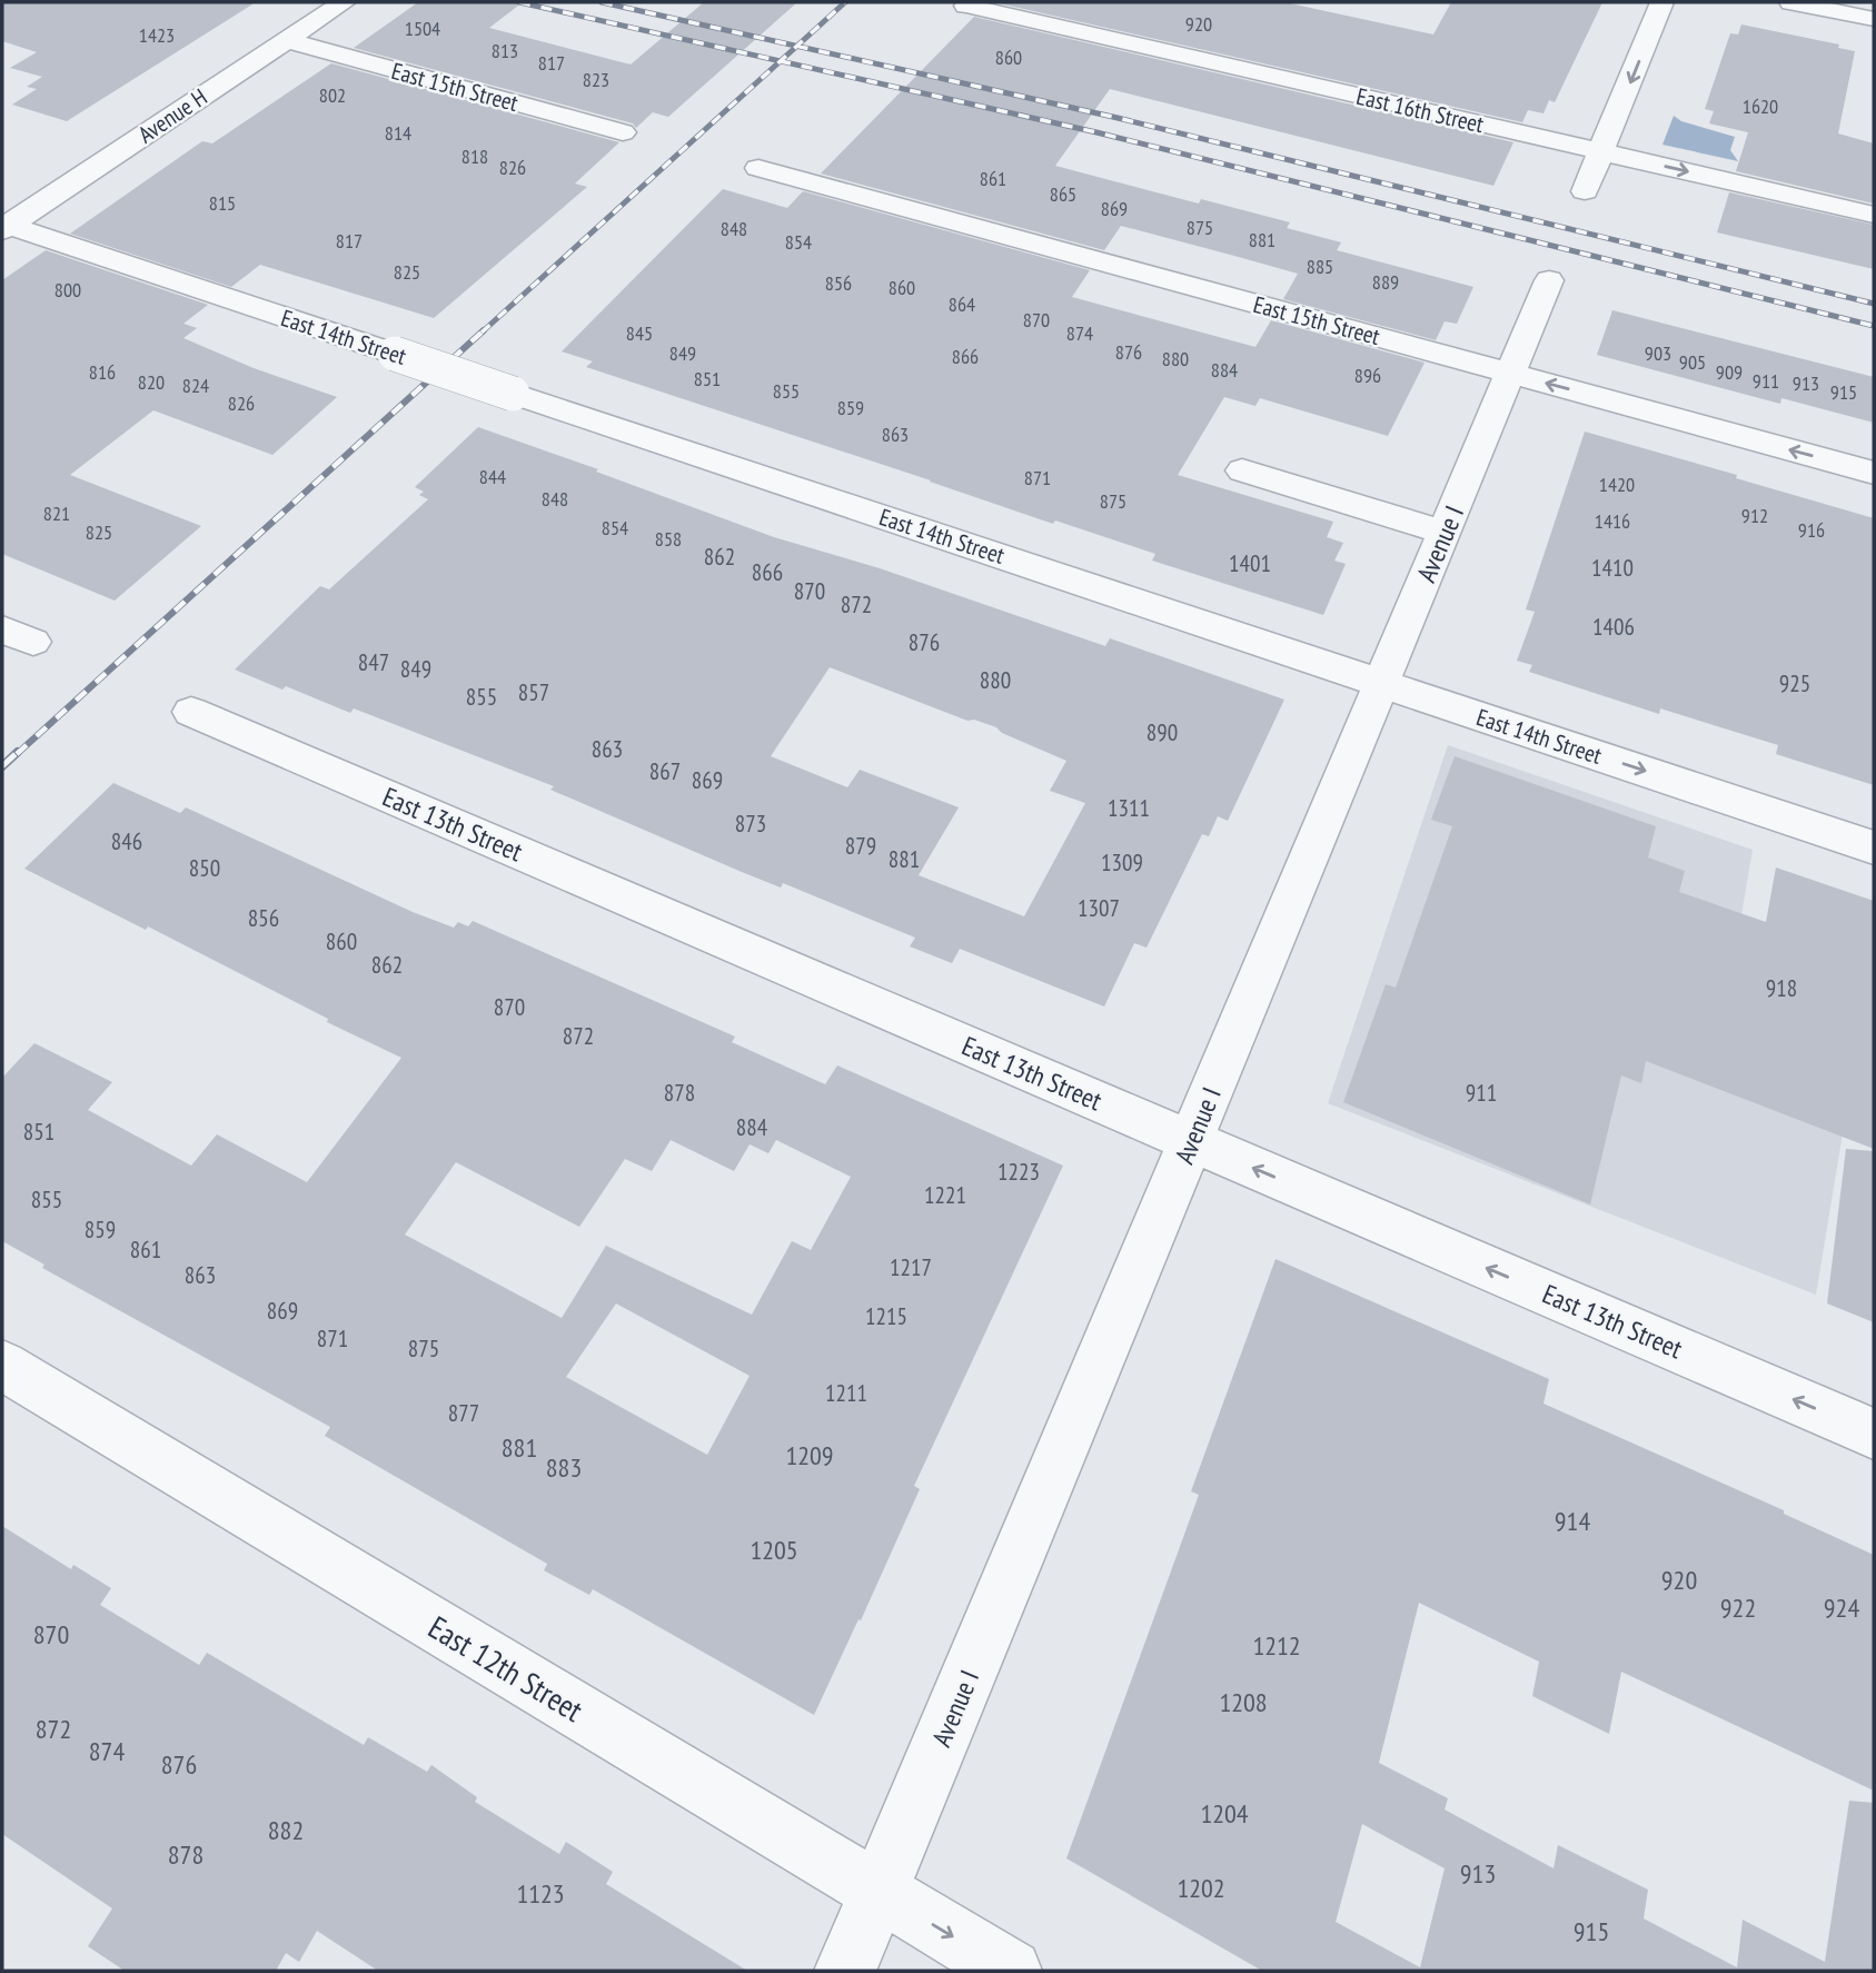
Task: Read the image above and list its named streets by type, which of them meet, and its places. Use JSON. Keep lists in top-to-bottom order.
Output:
{
  "streets": {
    "street": [
      "East 15th Street",
      "East 16th Street",
      "Avenue H",
      "East 14th Street",
      "Avenue I",
      "East 13th Street",
      "East 12th Street"
    ]
  },
  "crossings": [
    ["East 15th Street", "Avenue H"],
    ["East 15th Street", "Avenue I"],
    ["Avenue H", "East 14th Street"],
    ["East 14th Street", "Avenue I"],
    ["Avenue I", "East 13th Street"],
    ["Avenue I", "East 12th Street"]
  ],
  "one_way": ["East 13th Street"],
  "house_numbers": [
    "920",
    "1504",
    "1423",
    "813",
    "860",
    "817",
    "823",
    "802",
    "1620",
    "814",
    "818",
    "826",
    "861",
    "865",
    "815",
    "869",
    "875",
    "848",
    "881",
    "817",
    "854",
    "885",
    "825",
    "889",
    "856",
    "860",
    "800",
    "864",
    "870",
    "845",
    "874",
    "876",
    "849",
    "903",
    "866",
    "880",
    "905",
    "884",
    "816",
    "909",
    "896",
    "851",
    "911",
    "820",
    "913",
    "824",
    "855",
    "915",
    "826",
    "859",
    "863",
    "844",
    "871",
    "1420",
    "848",
    "875",
    "821",
    "912",
    "1416",
    "854",
    "916",
    "825",
    "858",
    "862",
    "1401",
    "1410",
    "866",
    "870",
    "872",
    "1406",
    "876",
    "847",
    "849",
    "880",
    "925",
    "857",
    "855",
    "890",
    "863",
    "867",
    "869",
    "1311",
    "873",
    "846",
    "879",
    "881",
    "1309",
    "850",
    "1307",
    "856",
    "860",
    "862",
    "918",
    "870",
    "872",
    "878",
    "911",
    "884",
    "851",
    "1223",
    "1221",
    "855",
    "859",
    "861",
    "1217",
    "863",
    "869",
    "1215",
    "871",
    "875",
    "1211",
    "877",
    "881",
    "1209",
    "883",
    "914",
    "1205",
    "920",
    "922",
    "924",
    "870",
    "1212",
    "1208",
    "872",
    "874",
    "876",
    "1204",
    "882",
    "878",
    "913",
    "1202",
    "1123",
    "915"
  ]
}
